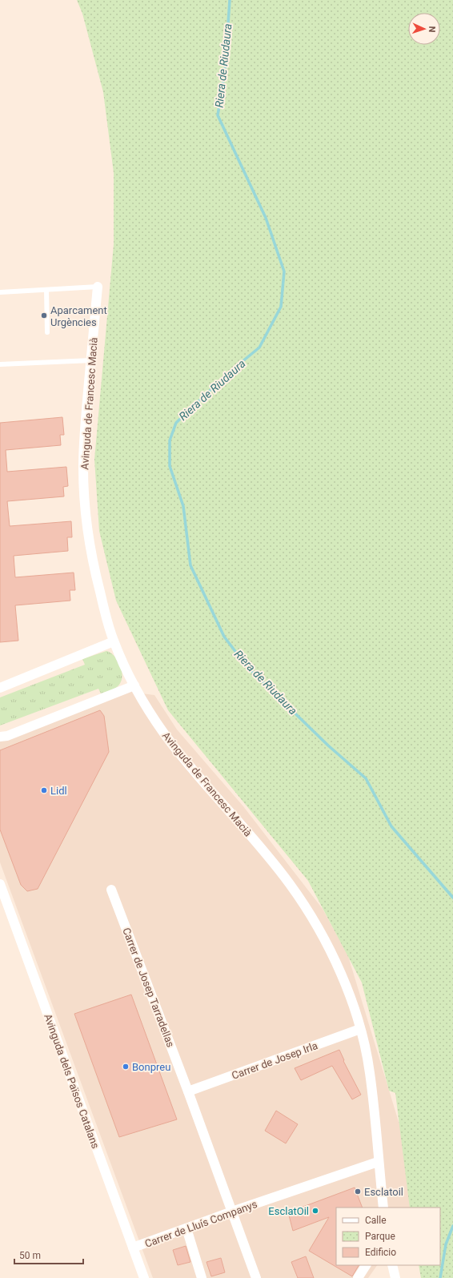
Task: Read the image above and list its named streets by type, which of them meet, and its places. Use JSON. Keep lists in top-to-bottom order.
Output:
{
  "streets": {
    "street": [
      "Avinguda de Francesc Macià",
      "Carrer de Josep Tarradellas",
      "Carrer de Josep Irla",
      "Avinguda dels Països Catalans",
      "Carrer de Lluís Companys"
    ]
  },
  "crossings": [
    ["Avinguda de Francesc Macià", "Carrer de Josep Irla"],
    ["Avinguda de Francesc Macià", "Carrer de Lluís Companys"],
    ["Carrer de Josep Tarradellas", "Carrer de Josep Irla"],
    ["Carrer de Josep Tarradellas", "Carrer de Lluís Companys"],
    ["Avinguda dels Països Catalans", "Carrer de Lluís Companys"]
  ],
  "water": ["Riera de Riudaura"],
  "places": [
    "Aparcament Urgències",
    "Lidl",
    "Bonpreu",
    "Esclatoil",
    "EsclatOil"
  ],
  "legend": ["Calle", "Parque", "Edificio"],
  "scale_bar": "50 m",
  "north": "right"
}
